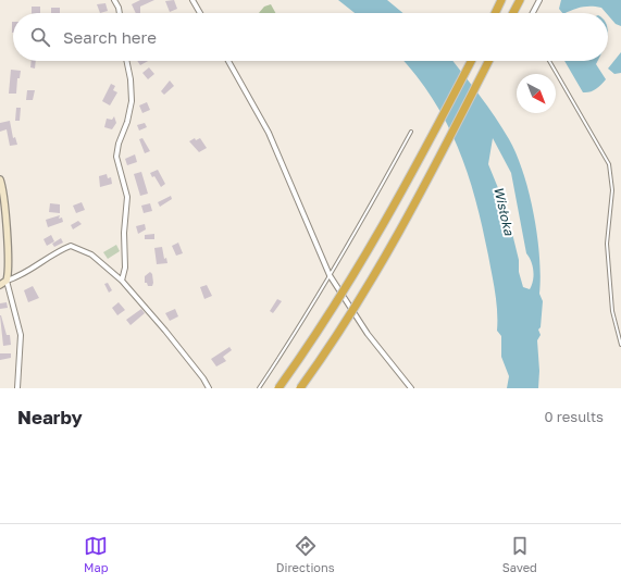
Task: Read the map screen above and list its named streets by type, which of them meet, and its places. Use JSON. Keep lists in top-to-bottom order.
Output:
{
  "water": ["Wisłoka"],
  "north": "bottom right",
  "page": {
    "search": "Search here",
    "heading": ["Nearby", "0 results"],
    "nav": ["Map", "Directions", "Saved"]
  }
}
